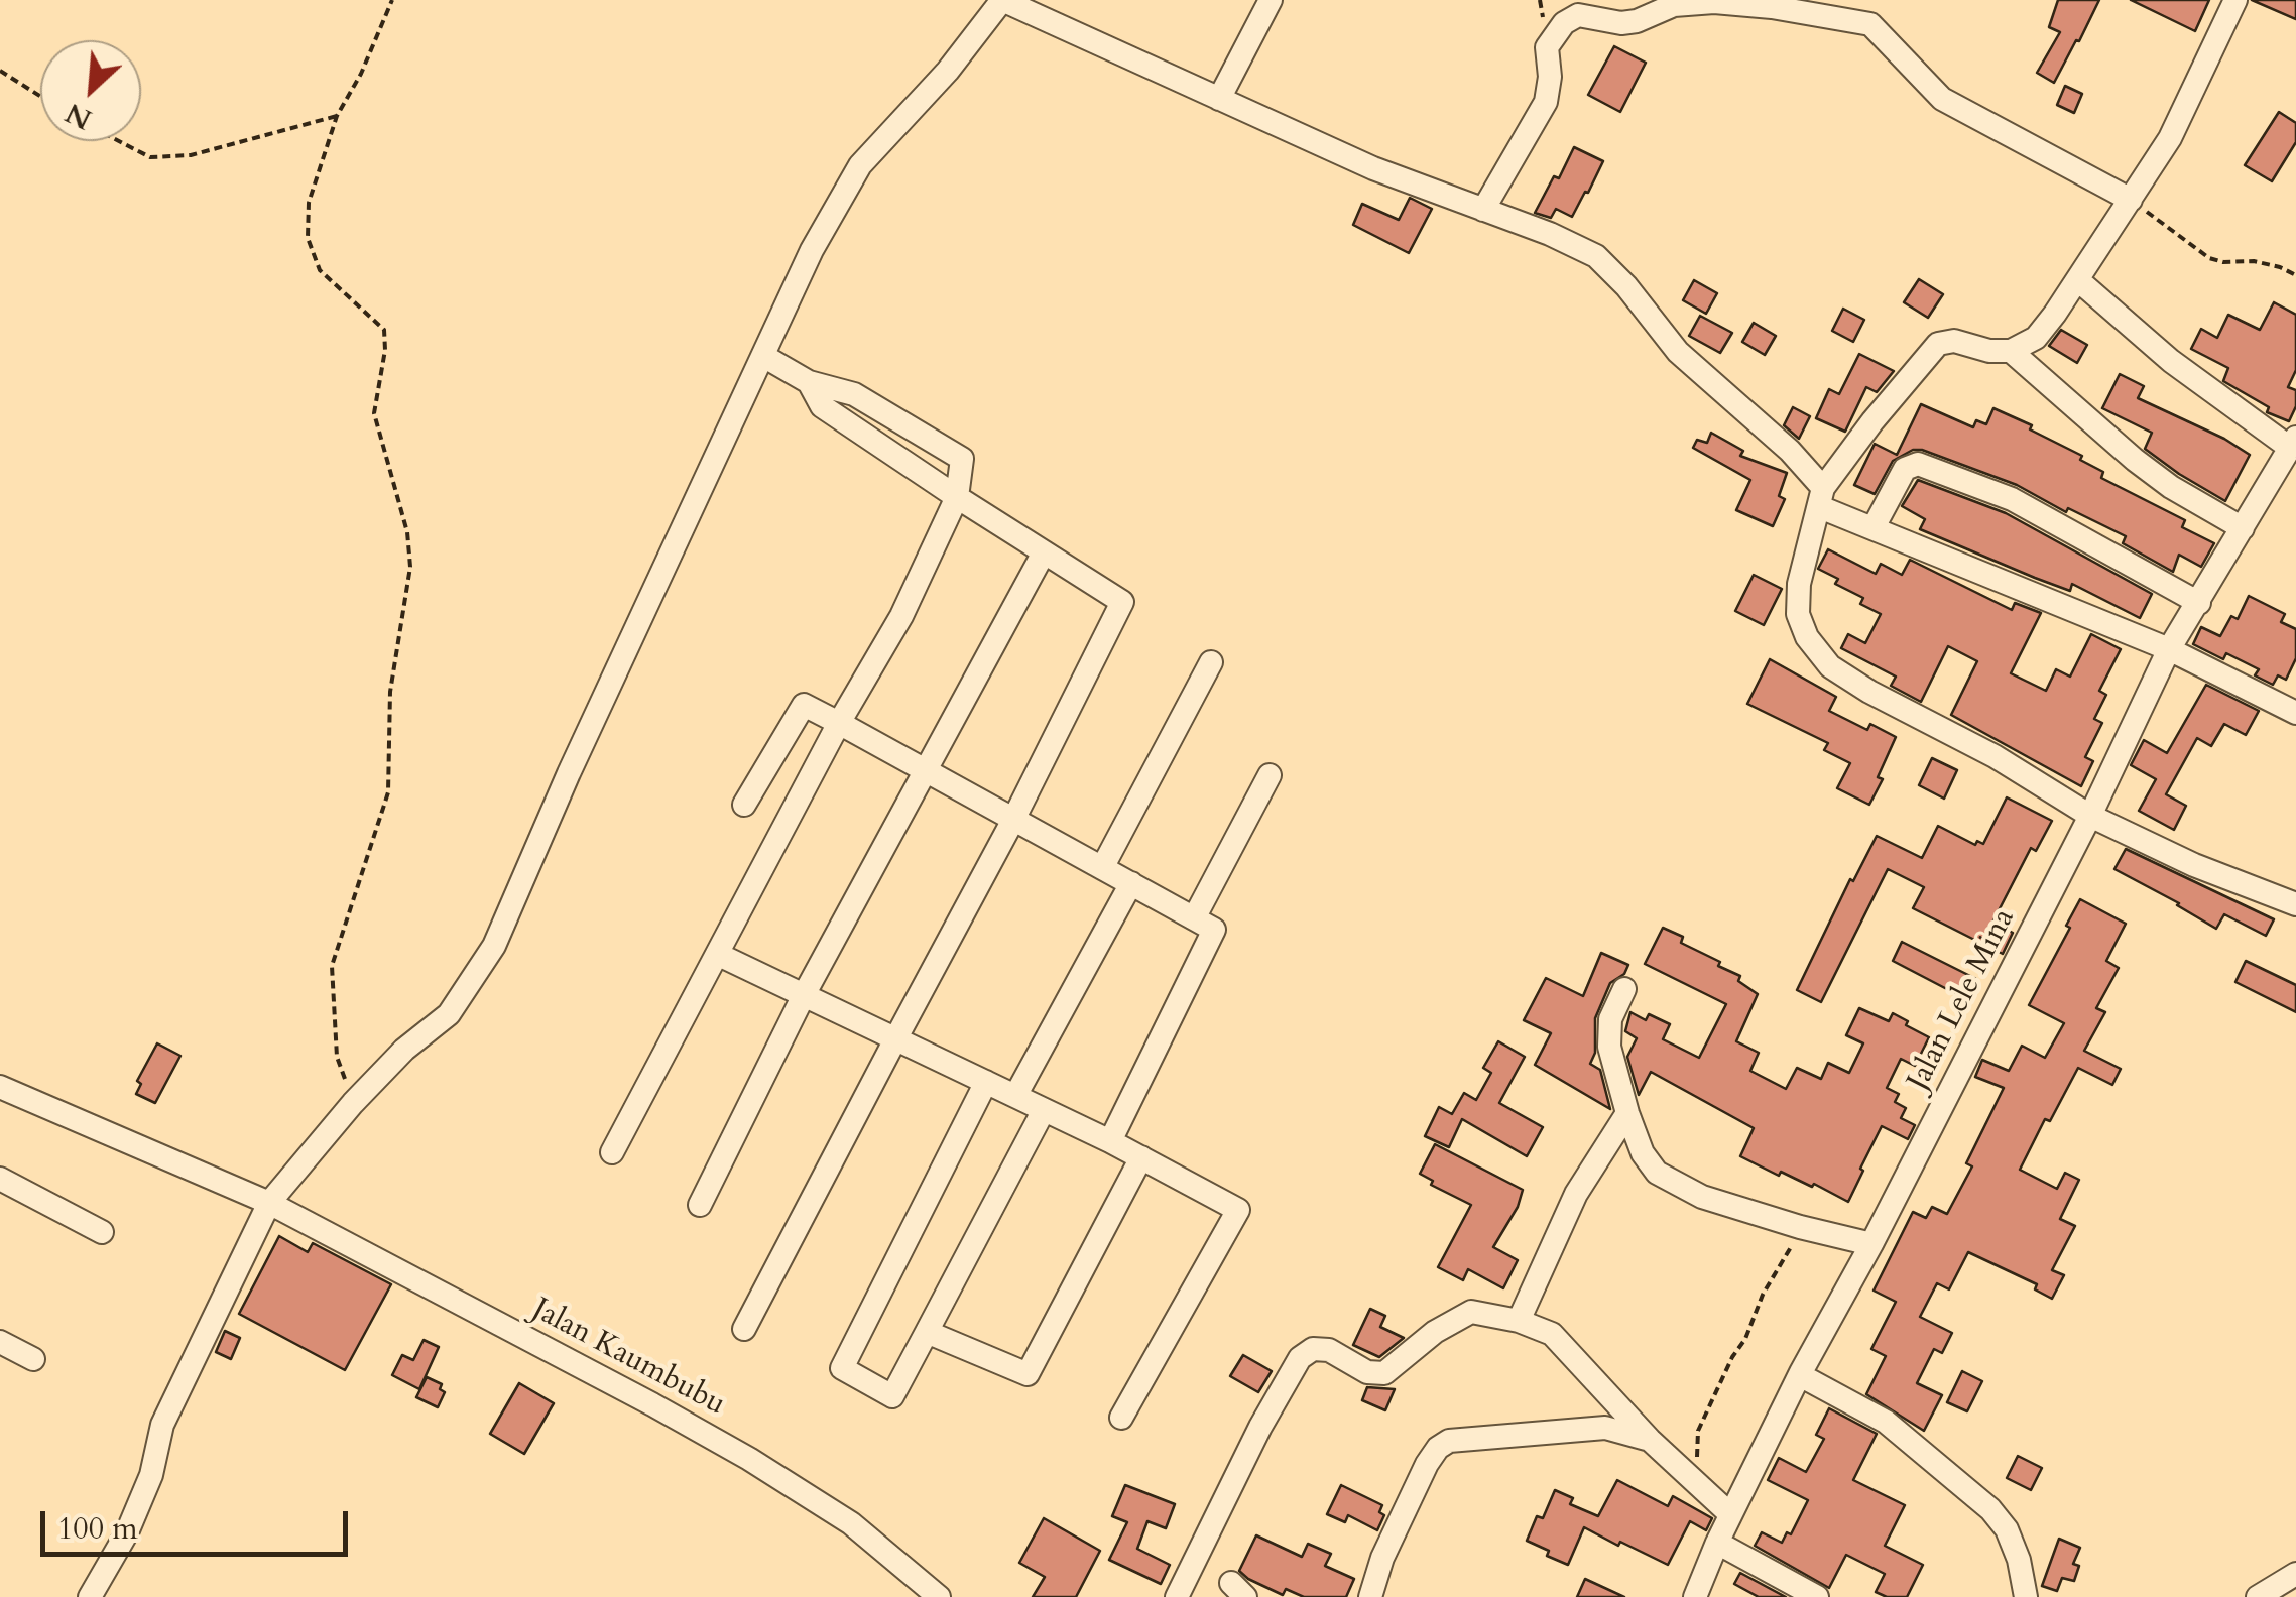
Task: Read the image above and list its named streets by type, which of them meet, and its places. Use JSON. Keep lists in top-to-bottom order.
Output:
{
  "streets": {
    "street": ["Jalan Lele Mina", "Jalan Kaumbubu"]
  },
  "scale_bar": "100 m",
  "north": "bottom left"
}
